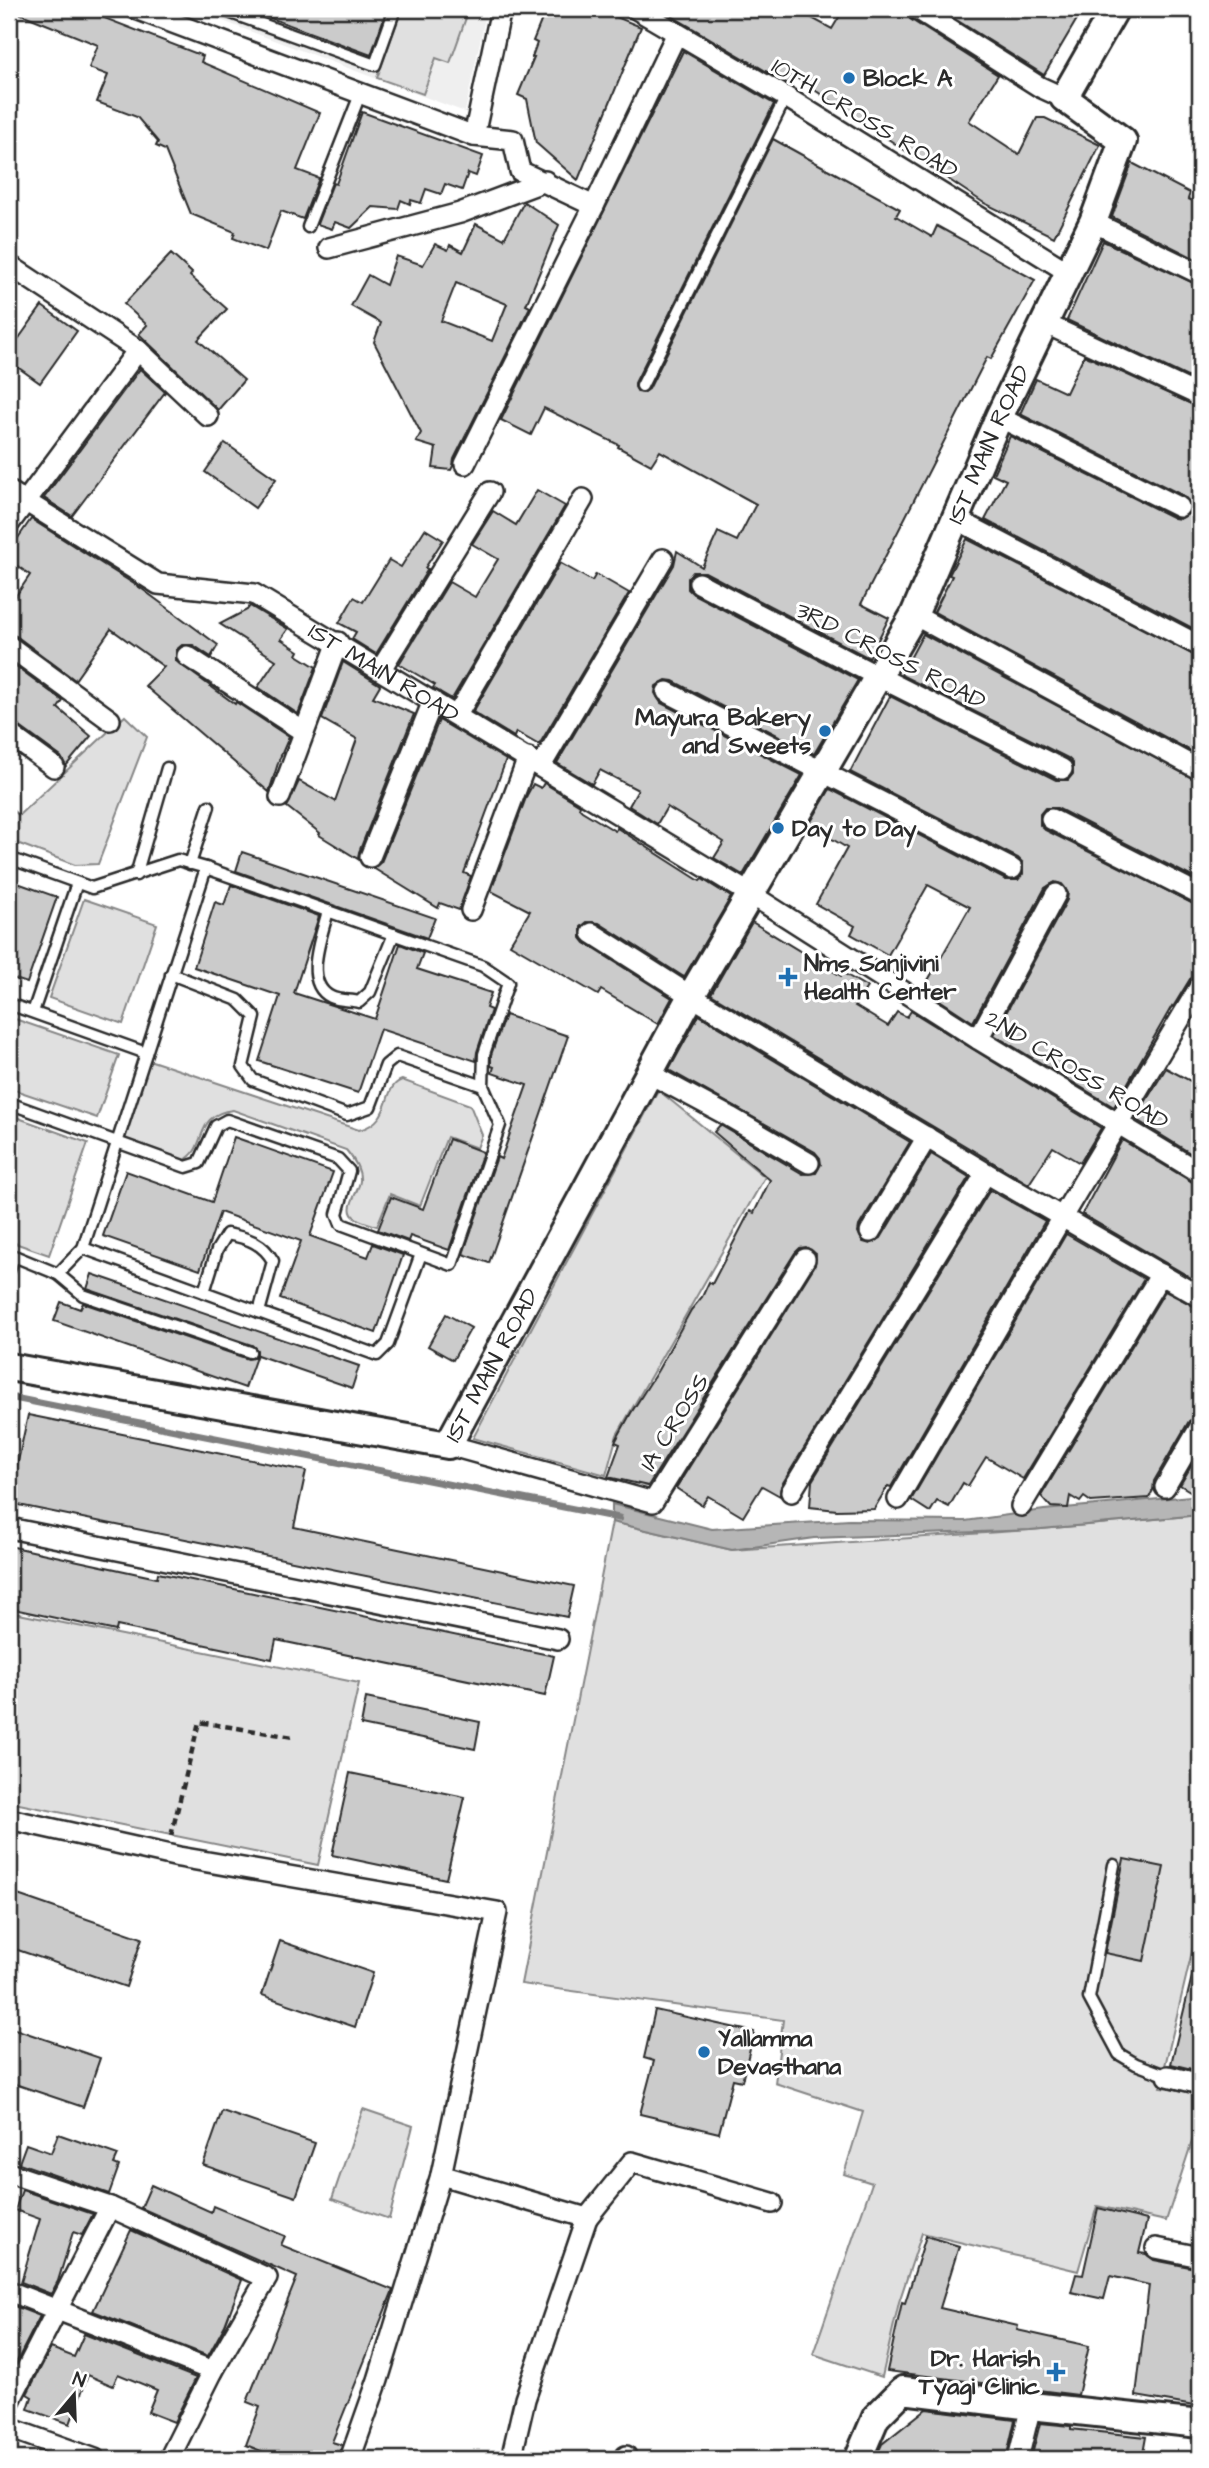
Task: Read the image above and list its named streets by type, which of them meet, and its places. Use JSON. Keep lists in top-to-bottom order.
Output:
{
  "streets": {
    "street": [
      "10TH CROSS ROAD",
      "1ST MAIN ROAD",
      "3RD CROSS ROAD",
      "2ND CROSS ROAD",
      "1A CROSS"
    ]
  },
  "crossings": [
    ["10TH CROSS ROAD", "1ST MAIN ROAD"],
    ["1ST MAIN ROAD", "3RD CROSS ROAD"],
    ["1ST MAIN ROAD", "2ND CROSS ROAD"],
    ["1ST MAIN ROAD", "1A CROSS"]
  ],
  "places": {
    "other": [
      "Block A",
      "Mayura Bakery and Sweets",
      "Day to Day",
      "Yallamma Devasthana"
    ],
    "health": ["Nms Sanjivini Health Center", "Dr. Harish Tyagi Clinic"]
  },
  "north": "top"
}
